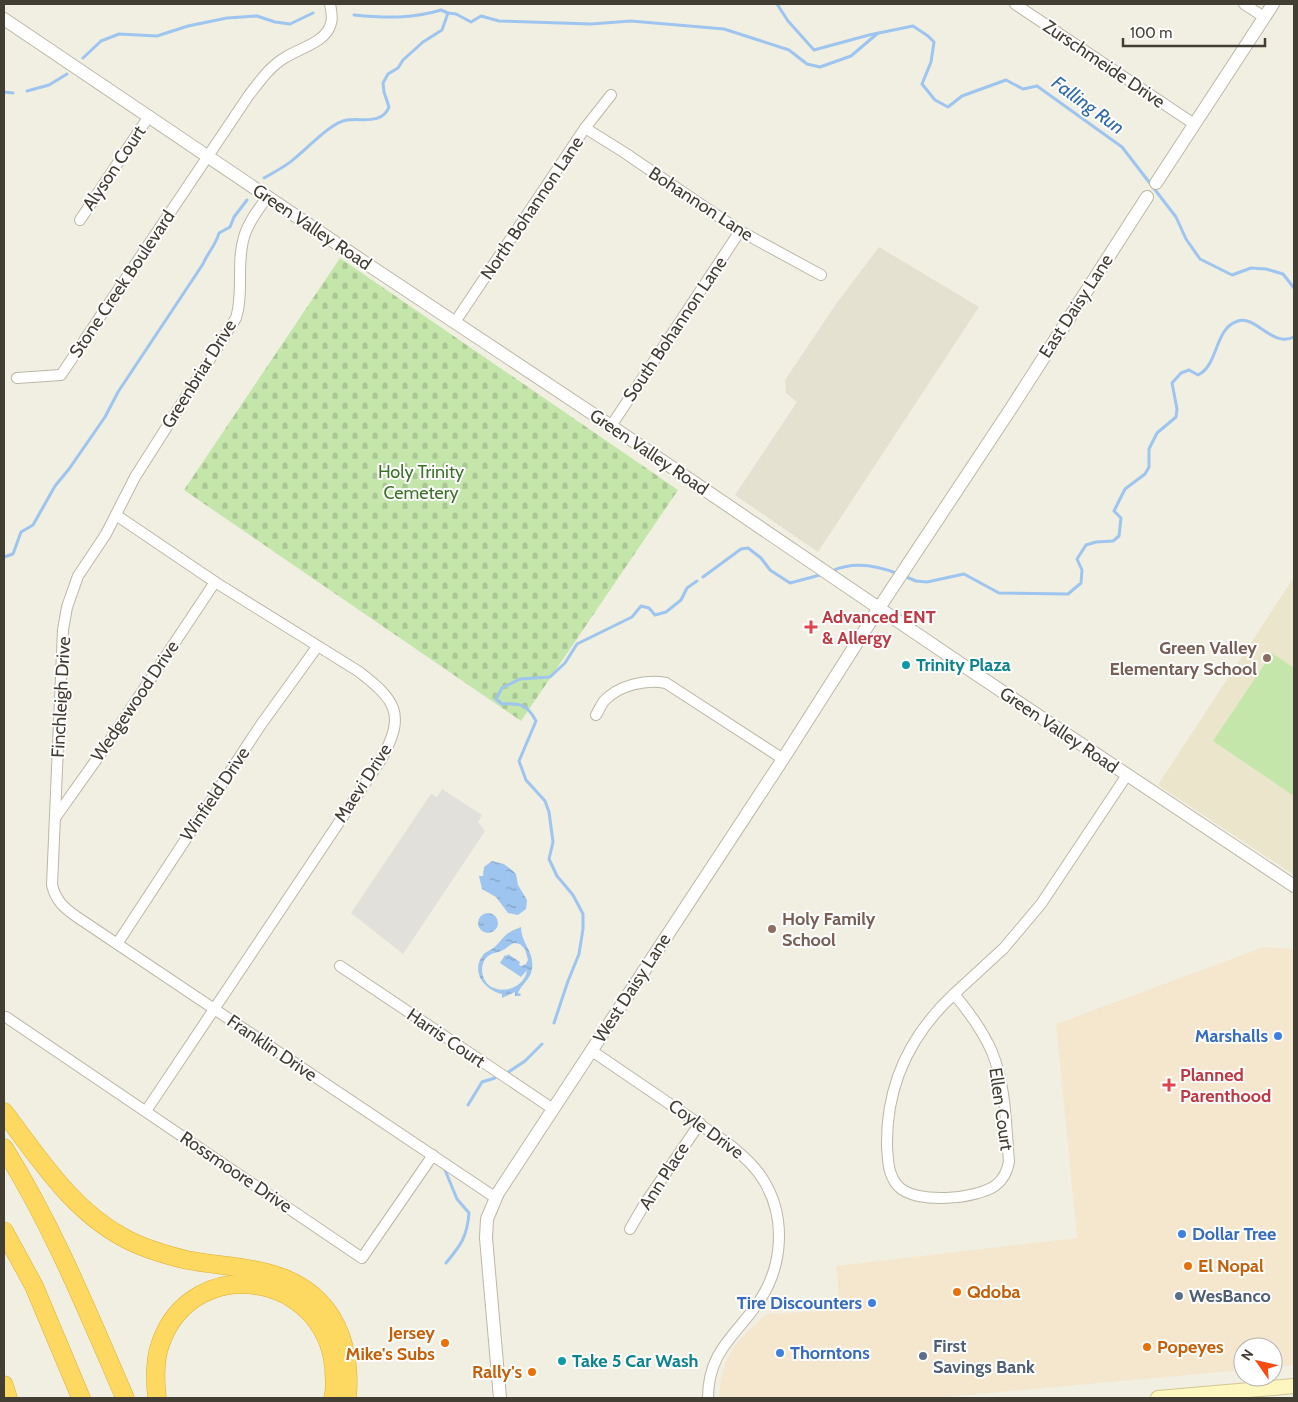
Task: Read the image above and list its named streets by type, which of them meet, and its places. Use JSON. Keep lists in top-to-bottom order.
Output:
{
  "streets": {
    "street": [
      "Zurschmeide Drive",
      "Alyson Court",
      "Bohannon Lane",
      "North Bohannon Lane",
      "Green Valley Road",
      "Stone Creek Boulevard",
      "East Daisy Lane",
      "South Bohannon Lane",
      "Greenbriar Drive",
      "Finchleigh Drive",
      "Wedgewood Drive",
      "Maevi Drive",
      "Winfield Drive",
      "West Daisy Lane",
      "Harris Court",
      "Franklin Drive",
      "Ellen Court",
      "Coyle Drive",
      "Rossmoore Drive",
      "Ann Place"
    ]
  },
  "crossings": [
    ["Zurschmeide Drive", "East Daisy Lane"],
    ["Alyson Court", "Green Valley Road"],
    ["Bohannon Lane", "North Bohannon Lane"],
    ["Bohannon Lane", "South Bohannon Lane"],
    ["North Bohannon Lane", "Green Valley Road"],
    ["Green Valley Road", "Stone Creek Boulevard"],
    ["Green Valley Road", "East Daisy Lane"],
    ["Green Valley Road", "South Bohannon Lane"],
    ["Green Valley Road", "Greenbriar Drive"],
    ["Green Valley Road", "West Daisy Lane"],
    ["Green Valley Road", "Ellen Court"],
    ["East Daisy Lane", "West Daisy Lane"],
    ["Greenbriar Drive", "Finchleigh Drive"],
    ["Greenbriar Drive", "Maevi Drive"],
    ["Finchleigh Drive", "Wedgewood Drive"],
    ["Finchleigh Drive", "Maevi Drive"],
    ["Finchleigh Drive", "Franklin Drive"],
    ["Wedgewood Drive", "Maevi Drive"],
    ["Maevi Drive", "Winfield Drive"],
    ["Maevi Drive", "Franklin Drive"],
    ["Maevi Drive", "Rossmoore Drive"],
    ["Winfield Drive", "Franklin Drive"],
    ["West Daisy Lane", "Harris Court"],
    ["West Daisy Lane", "Franklin Drive"],
    ["West Daisy Lane", "Coyle Drive"],
    ["Franklin Drive", "Rossmoore Drive"],
    ["Coyle Drive", "Ann Place"]
  ],
  "water": ["Falling Run"],
  "parks": ["Holy Trinity Cemetery"],
  "places": {
    "health": ["Advanced ENT & Allergy", "Planned Parenthood"],
    "other": [
      "Green Valley Elementary School",
      "Trinity Plaza",
      "Holy Family School",
      "Marshalls",
      "Dollar Tree",
      "El Nopal",
      "Qdoba",
      "WesBanco",
      "Tire Discounters",
      "Jersey Mike's Subs",
      "Popeyes",
      "Thorntons",
      "First Savings Bank",
      "Take 5 Car Wash",
      "Rally's"
    ]
  },
  "scale_bar": "100 m",
  "north": "top left"
}
